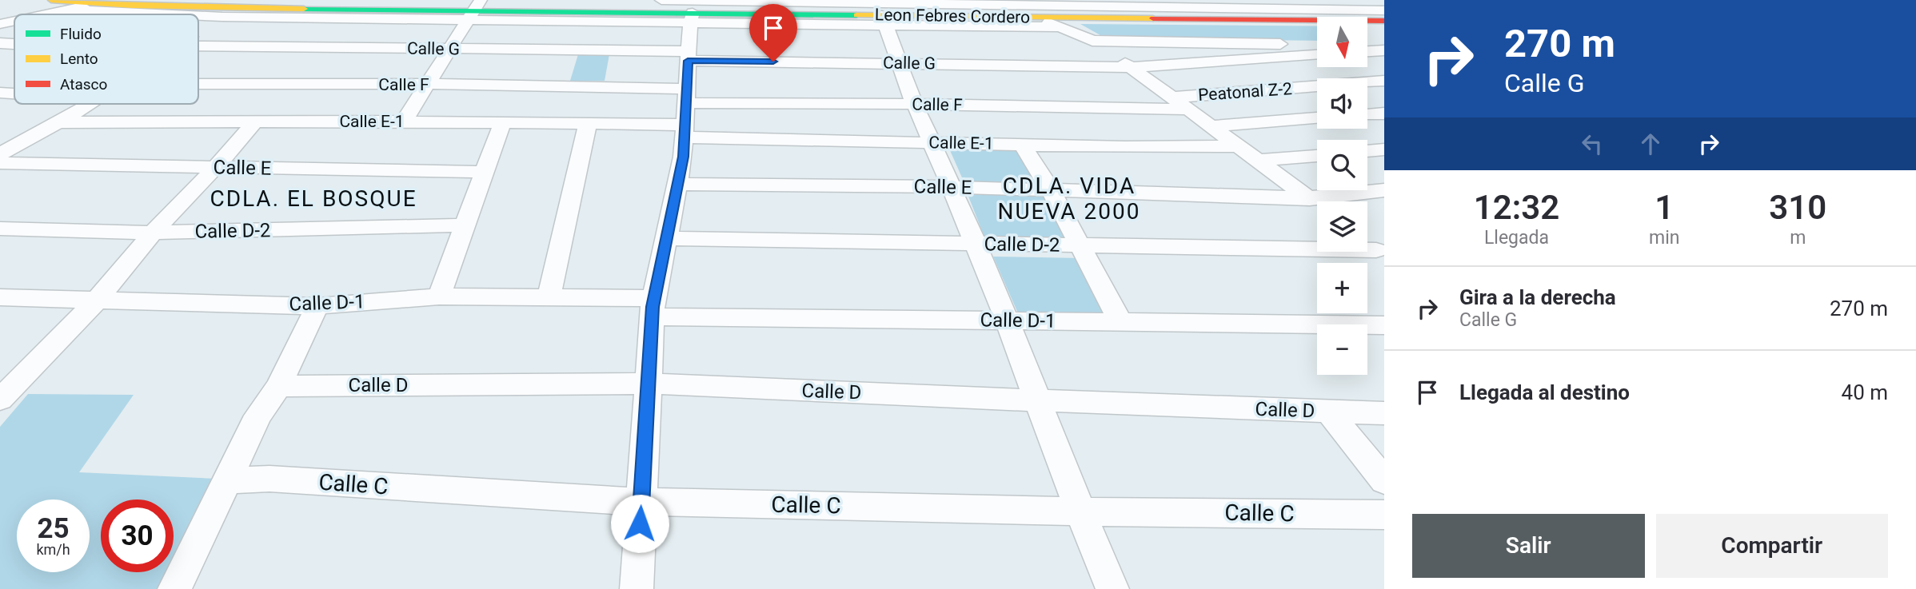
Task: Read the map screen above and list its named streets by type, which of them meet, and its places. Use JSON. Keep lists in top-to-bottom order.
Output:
{
  "streets": {
    "street": [
      "Leon Febres Cordero",
      "Calle G",
      "Calle F",
      "Peatonal Z-2",
      "Calle E-1",
      "Calle E",
      "Calle D-2",
      "Calle D-1",
      "Calle D",
      "Calle C"
    ]
  },
  "crossings": [
    ["Calle G", "Peatonal Z-2"],
    ["Calle F", "Calle E-1"]
  ],
  "districts": ["CDLA. VIDA NUEVA 2000", "CDLA. EL BOSQUE"],
  "legend": ["Fluido", "Lento", "Atasco"],
  "north": "bottom",
  "page": {
    "turn": ["270 m", "Calle G"],
    "map_buttons": ["+", "−"],
    "eta": [
      "12:32",
      "Llegada",
      "1",
      "min",
      "310",
      "m"
    ],
    "list": [
      {
        "name": "Gira a la derecha",
        "note": "Calle G",
        "value": "270 m"
      },
      {
        "name": "Llegada al destino",
        "value": "40 m"
      }
    ],
    "speed": "25 km/h",
    "limit": "30",
    "buttons": ["Salir", "Compartir"]
  }
}
